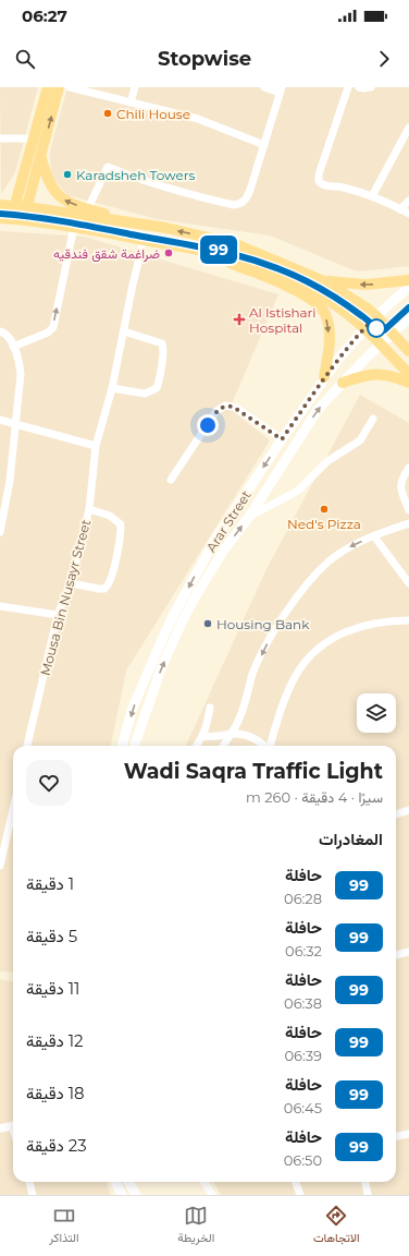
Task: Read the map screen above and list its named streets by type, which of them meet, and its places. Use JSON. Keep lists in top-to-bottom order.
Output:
{
  "streets": {
    "main road": ["Arar Street"],
    "street": ["Mousa Bin Nusayr Street"]
  },
  "places": {
    "other": [
      "Chili House",
      "Karadsheh Towers",
      "ضراغمة شقق فندقيه",
      "Ned's Pizza",
      "Housing Bank"
    ],
    "health": ["Al Istishari Hospital"]
  },
  "lines": ["bus line 99"],
  "page": {
    "status": "06:27",
    "header": "Stopwise",
    "on_map": "99",
    "heading": [
      ["Wadi Saqra Traffic Light", "سيرًا · 4 دقيقة · 260 m"],
      "المغادرات"
    ],
    "list": [
      {
        "mark": "99",
        "name": "حافلة",
        "note": "06:28",
        "value": "1 دقيقة"
      },
      {
        "mark": "99",
        "name": "حافلة",
        "note": "06:32",
        "value": "5 دقيقة"
      },
      {
        "mark": "99",
        "name": "حافلة",
        "note": "06:38",
        "value": "11 دقيقة"
      },
      {
        "mark": "99",
        "name": "حافلة",
        "note": "06:39",
        "value": "12 دقيقة"
      },
      {
        "mark": "99",
        "name": "حافلة",
        "note": "06:45",
        "value": "18 دقيقة"
      },
      {
        "mark": "99",
        "name": "حافلة",
        "note": "06:50",
        "value": "23 دقيقة"
      }
    ],
    "tabs": ["الاتجاهات", "الخريطة", "التذاكر"]
  }
}
